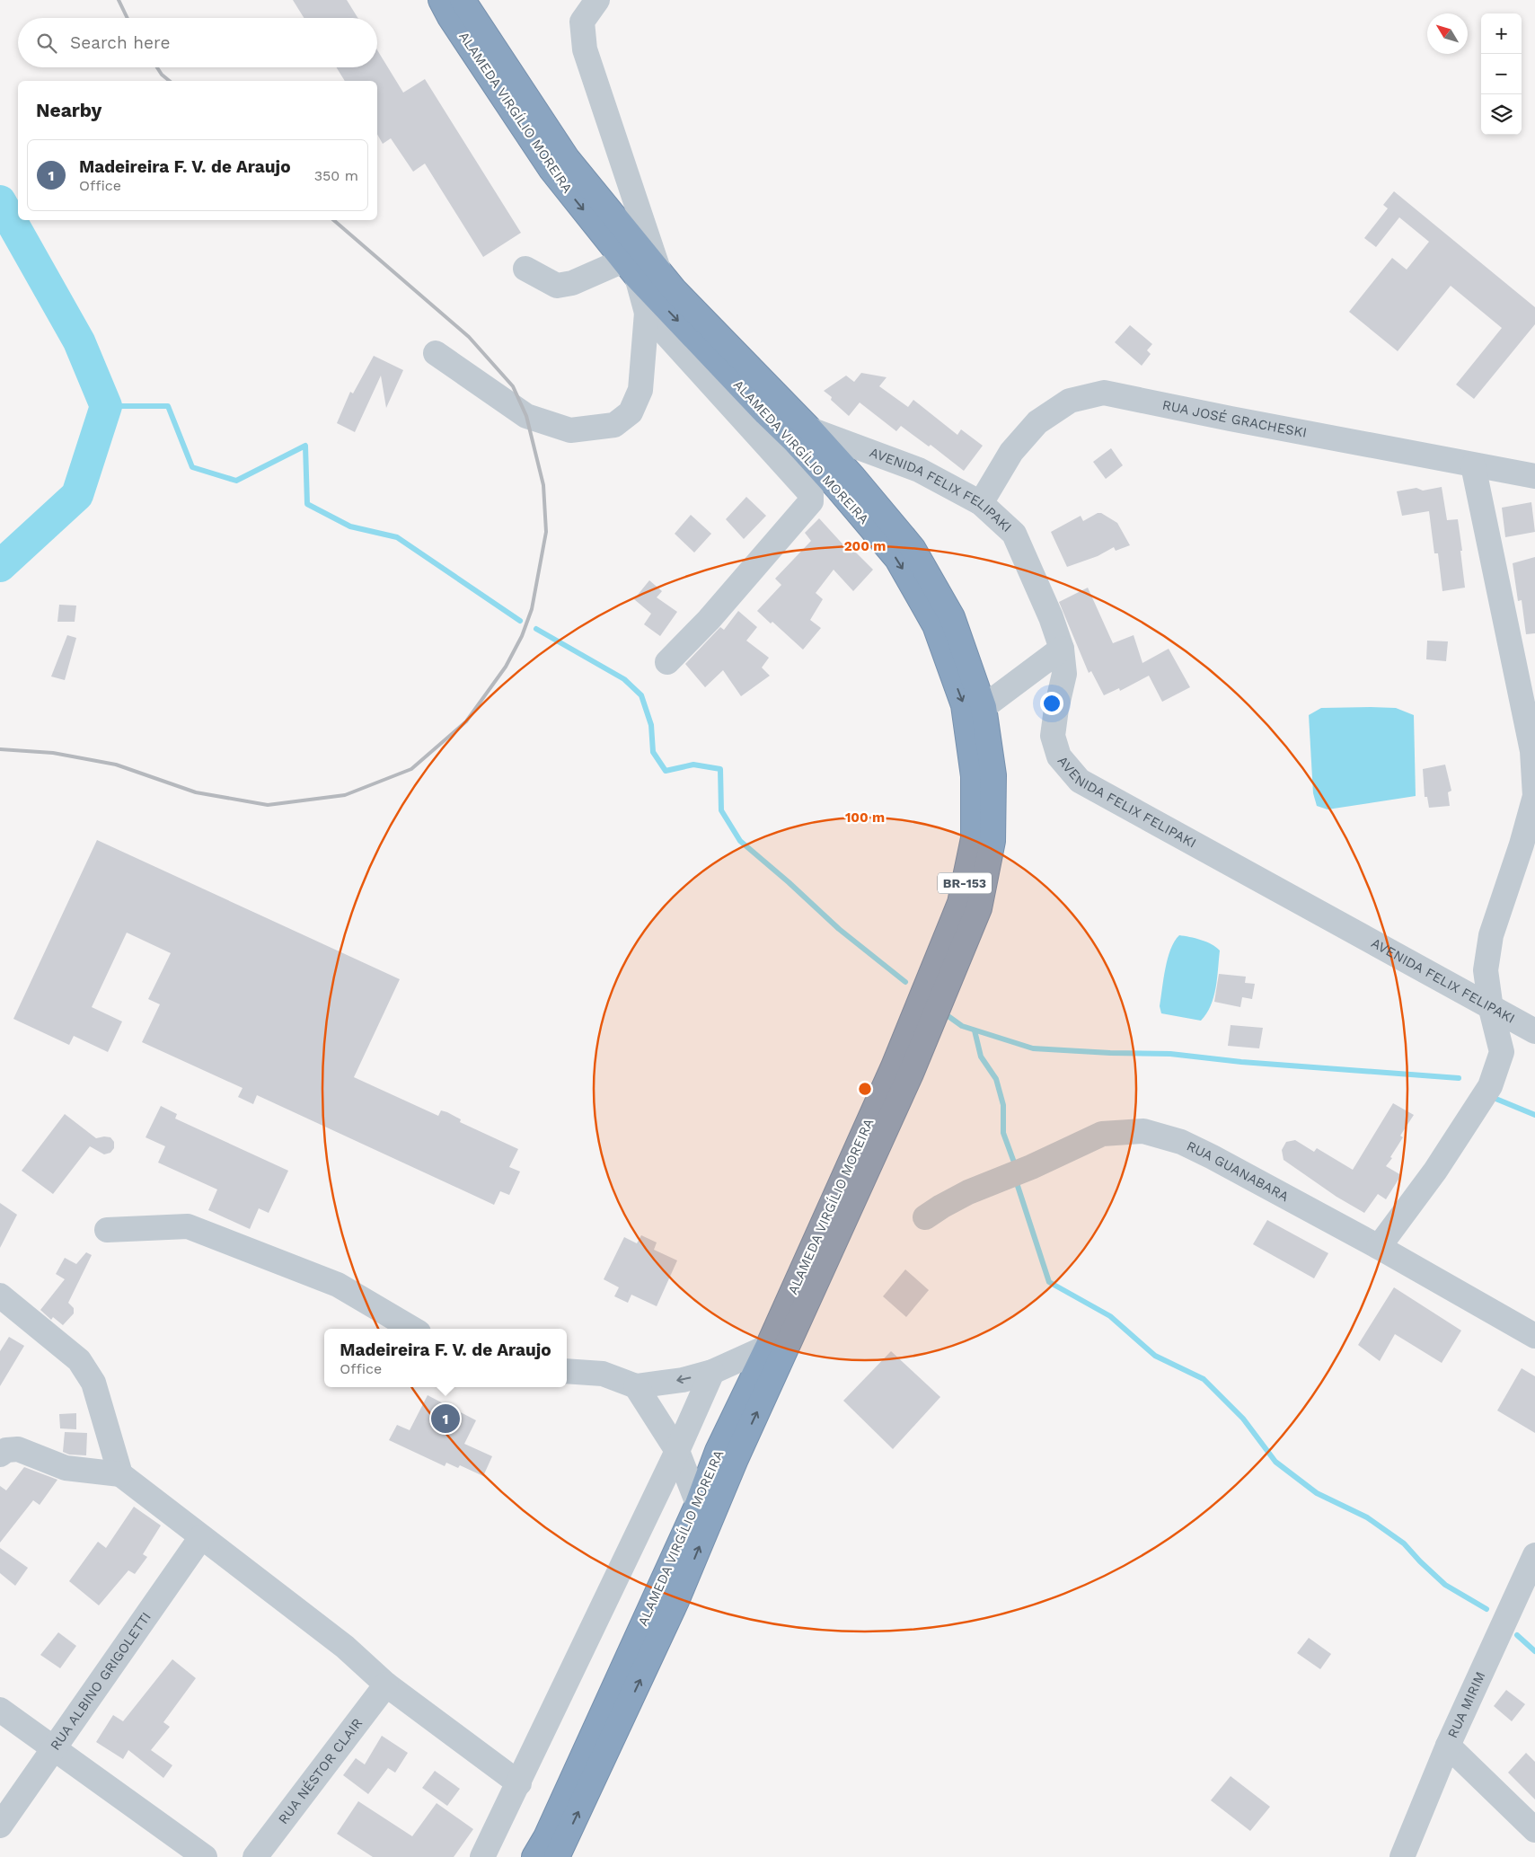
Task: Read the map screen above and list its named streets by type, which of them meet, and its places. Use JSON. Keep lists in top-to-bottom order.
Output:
{
  "streets": {
    "highway": ["ALAMEDA VIRGÍLIO MOREIRA", "BR-153"],
    "street": [
      "RUA JOSÉ GRACHESKI",
      "AVENIDA FELIX FELIPAKI",
      "RUA GUANABARA",
      "RUA ALBINO GRIGOLETTI",
      "RUA MIRIM",
      "RUA NÉSTOR CLAIR"
    ]
  },
  "crossings": [
    ["ALAMEDA VIRGÍLIO MOREIRA", "AVENIDA FELIX FELIPAKI"],
    ["RUA JOSÉ GRACHESKI", "AVENIDA FELIX FELIPAKI"]
  ],
  "north": "top left",
  "page": {
    "map_buttons": ["+", "−"],
    "search": "Search here",
    "heading": "Nearby",
    "list": [
      {
        "mark": "1",
        "name": "Madeireira F. V. de Araujo",
        "note": "Office",
        "value": "350 m"
      }
    ],
    "popup": ["Madeireira F. V. de Araujo", "Office"],
    "pins": "1"
  },
  "rings": ["200 m", "100 m"]
}
